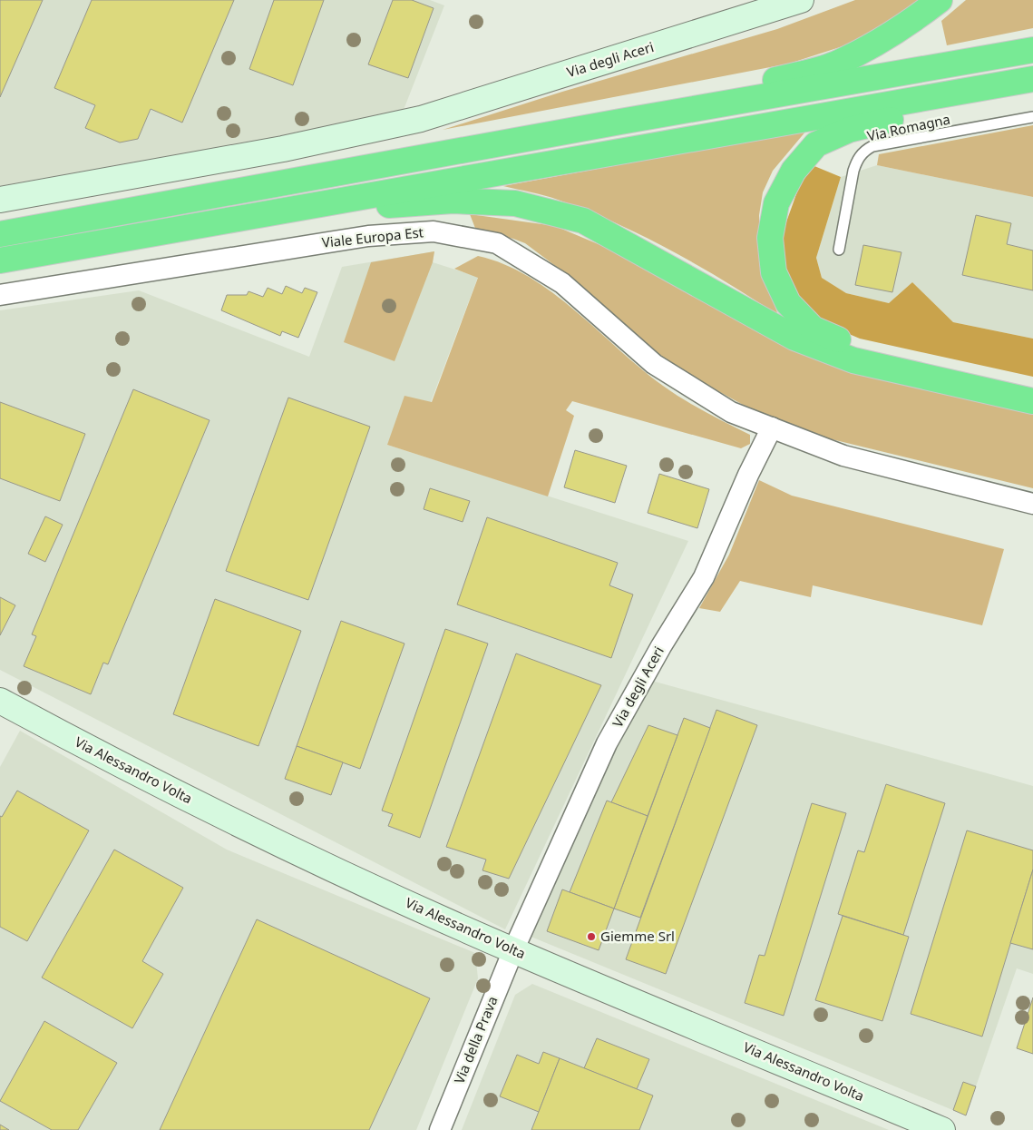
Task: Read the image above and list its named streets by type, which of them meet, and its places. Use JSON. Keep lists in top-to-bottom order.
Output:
{
  "streets": {
    "street": [
      "Via degli Aceri",
      "Viale Europa Est",
      "Via Alessandro Volta",
      "Via della Prava"
    ],
    "lane": ["Via Romagna"]
  },
  "crossings": [
    ["Via degli Aceri", "Viale Europa Est"],
    ["Via degli Aceri", "Via Alessandro Volta"],
    ["Via degli Aceri", "Via della Prava"],
    ["Via Alessandro Volta", "Via della Prava"]
  ],
  "places": ["Giemme Srl"]
}
